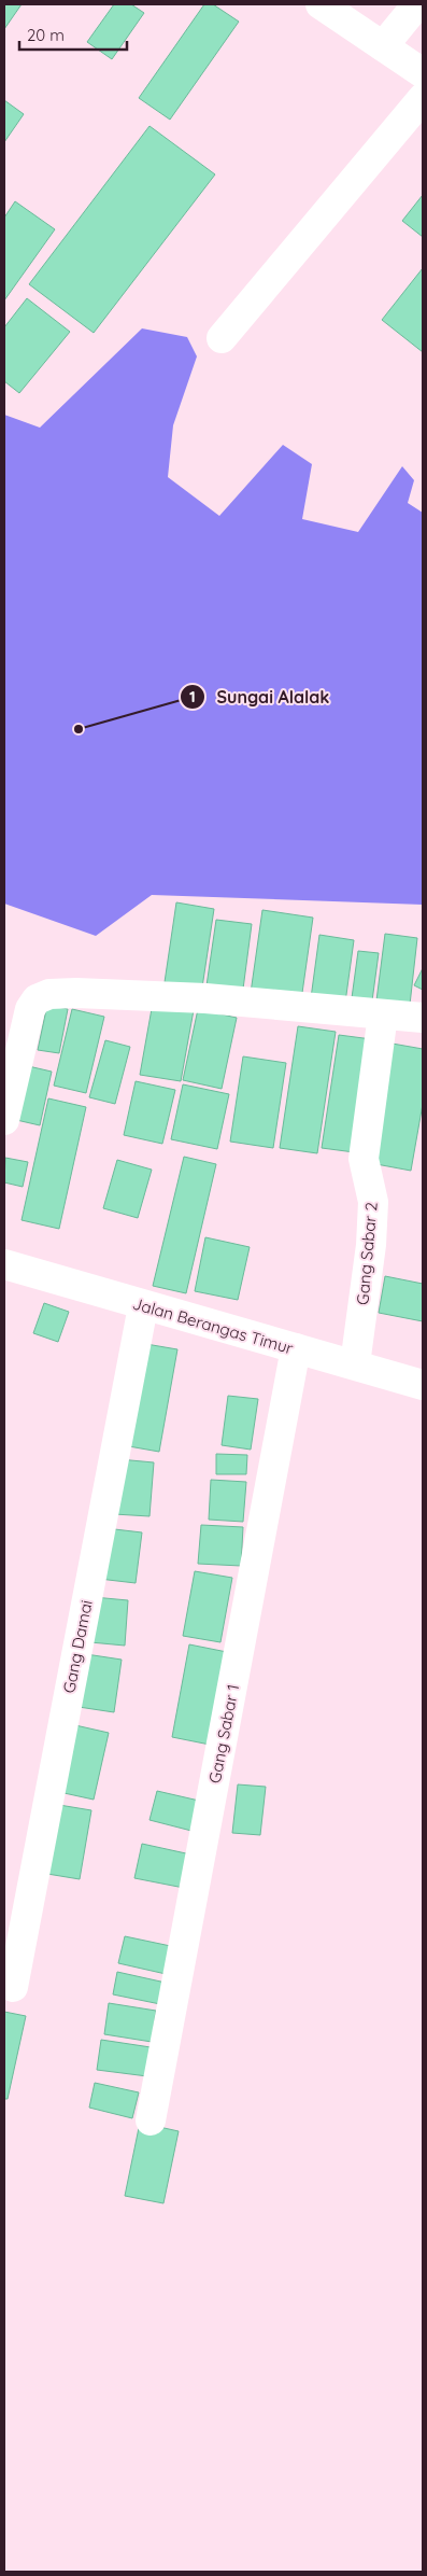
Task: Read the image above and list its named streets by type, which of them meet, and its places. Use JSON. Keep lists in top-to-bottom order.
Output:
{
  "streets": {
    "street": [
      "Gang Sabar 2",
      "Jalan Berangas Timur",
      "Gang Damai",
      "Gang Sabar 1"
    ]
  },
  "crossings": [
    ["Gang Sabar 2", "Jalan Berangas Timur"],
    ["Jalan Berangas Timur", "Gang Damai"],
    ["Jalan Berangas Timur", "Gang Sabar 1"]
  ],
  "places": ["Sungai Alalak"],
  "scale_bar": "20 m"
}
